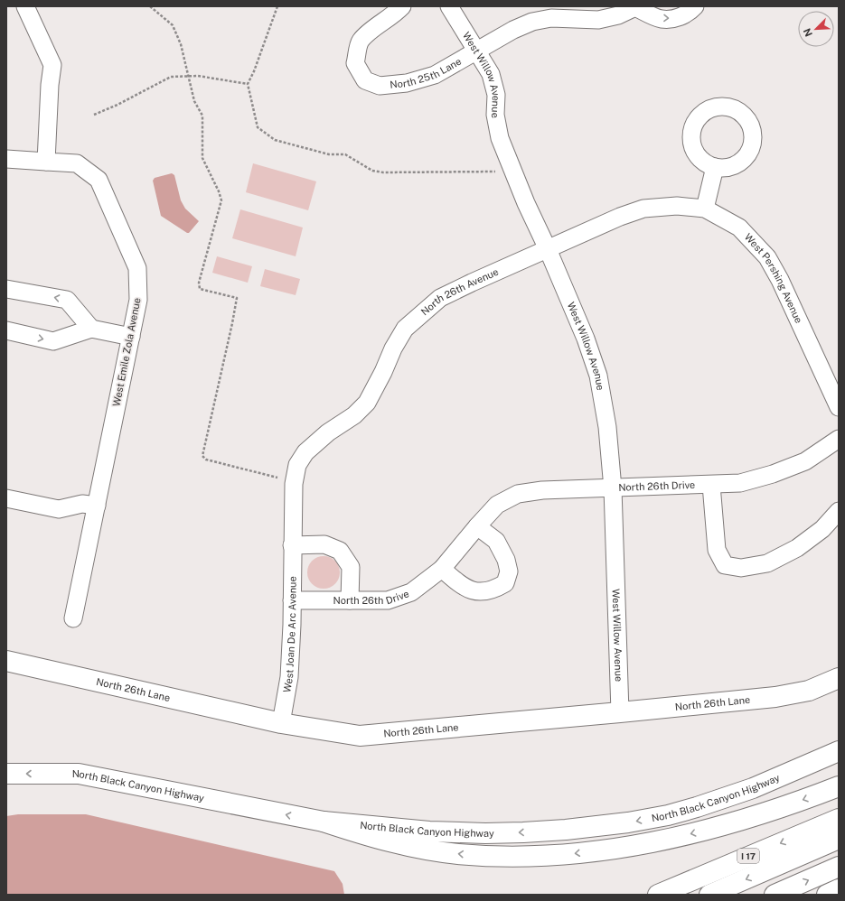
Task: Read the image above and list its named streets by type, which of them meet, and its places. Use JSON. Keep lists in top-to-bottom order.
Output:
{
  "streets": {
    "main road": ["North 26th Lane", "North Black Canyon Highway", "I 17"],
    "street": [
      "North 25th Lane",
      "West Willow Avenue",
      "West Pershing Avenue",
      "North 26th Avenue",
      "West Emile Zola Avenue",
      "North 26th Drive",
      "West Joan De Arc Avenue"
    ]
  },
  "crossings": [
    ["North 25th Lane", "West Willow Avenue"],
    ["West Willow Avenue", "North 26th Avenue"],
    ["West Willow Avenue", "North 26th Drive"],
    ["West Willow Avenue", "North 26th Lane"],
    ["West Pershing Avenue", "North 26th Avenue"],
    ["North 26th Avenue", "West Joan De Arc Avenue"],
    ["North 26th Drive", "West Joan De Arc Avenue"],
    ["West Joan De Arc Avenue", "North 26th Lane"]
  ],
  "north": "bottom left"
}
